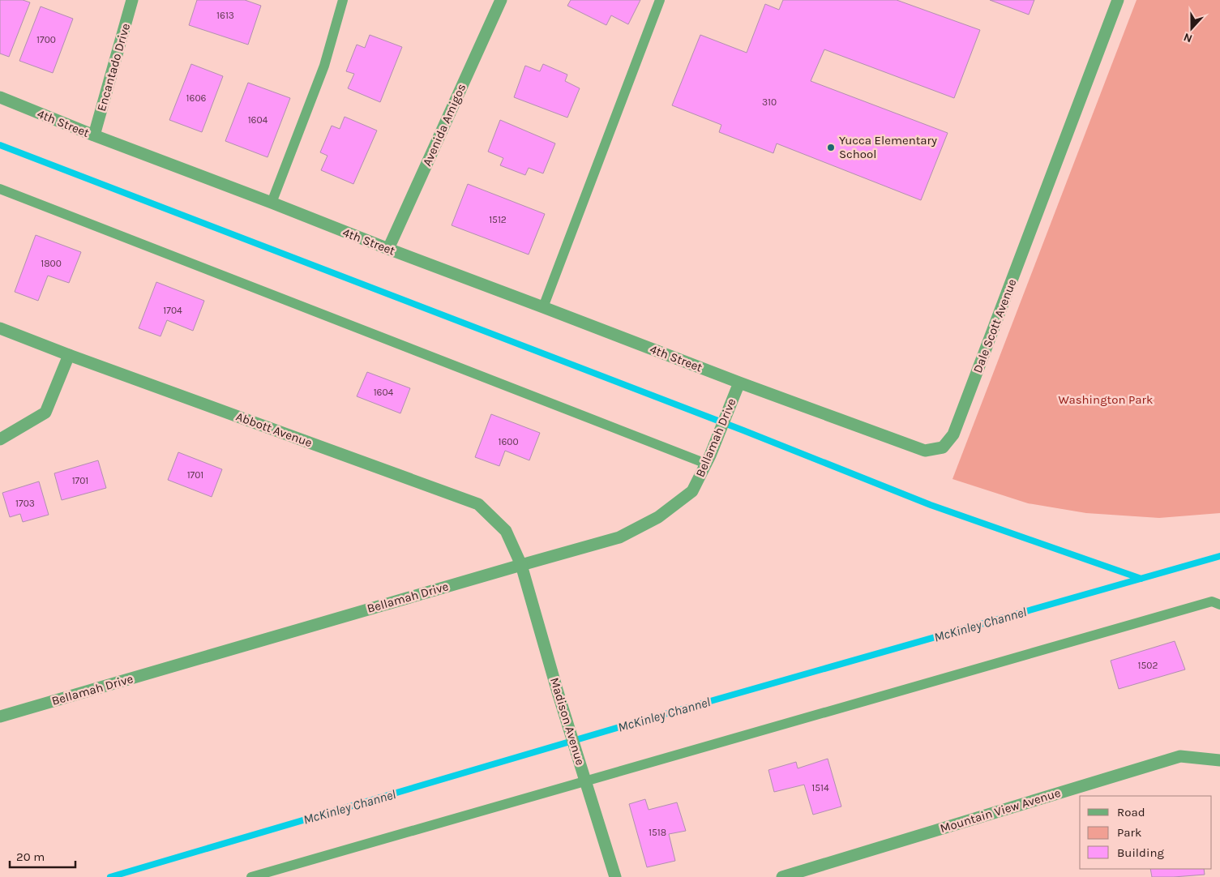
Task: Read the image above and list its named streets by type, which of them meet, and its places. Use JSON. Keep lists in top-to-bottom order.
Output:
{
  "streets": {
    "street": [
      "Encantado Drive",
      "4th Street",
      "Avenida Amigos",
      "Dale Scott Avenue",
      "Abbott Avenue",
      "Bellamah Drive",
      "Madison Avenue",
      "Mountain View Avenue"
    ]
  },
  "crossings": [
    ["Encantado Drive", "4th Street"],
    ["4th Street", "Avenida Amigos"],
    ["4th Street", "Dale Scott Avenue"],
    ["4th Street", "Bellamah Drive"],
    ["Dale Scott Avenue", "Bellamah Drive"],
    ["Abbott Avenue", "Bellamah Drive"],
    ["Abbott Avenue", "Madison Avenue"],
    ["Bellamah Drive", "Madison Avenue"]
  ],
  "water": ["McKinley Channel"],
  "parks": ["Washington Park"],
  "places": ["Yucca Elementary School"],
  "house_numbers": [
    "1613",
    "1700",
    "1606",
    "310",
    "1604",
    "1512",
    "1800",
    "1704",
    "1604",
    "1600",
    "1701",
    "1701",
    "1703",
    "1502",
    "1514",
    "1518"
  ],
  "legend": ["Road", "Park", "Building"],
  "scale_bar": "20 m",
  "north": "bottom"
}
